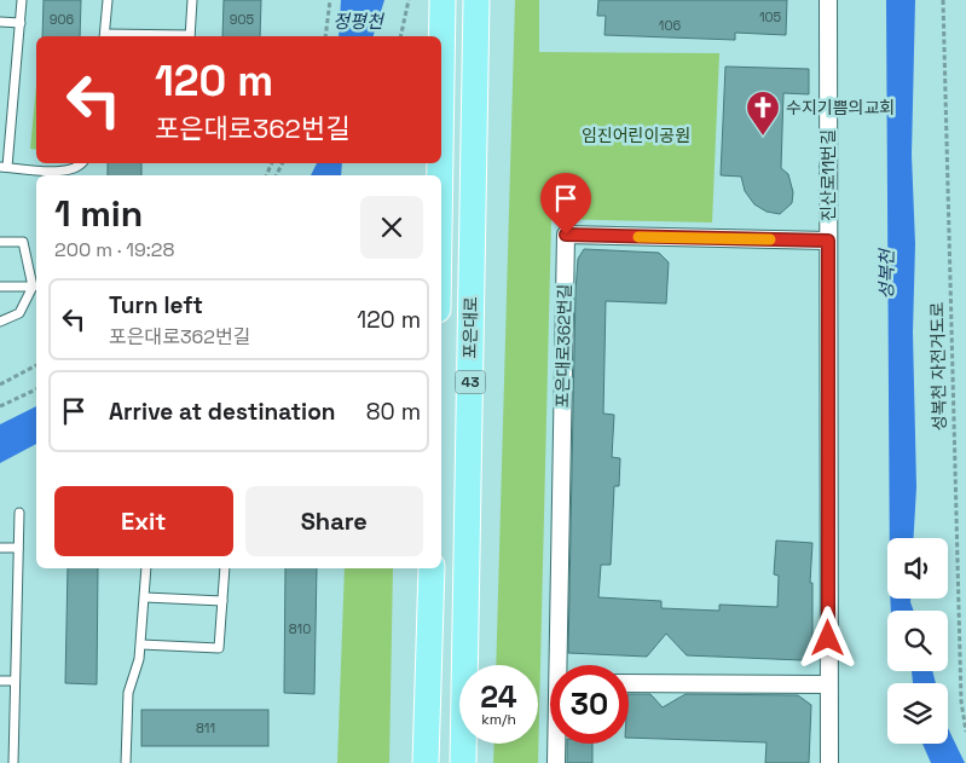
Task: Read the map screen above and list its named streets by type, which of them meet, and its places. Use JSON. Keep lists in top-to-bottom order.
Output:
{
  "streets": {
    "main road": ["포은대로", "43"],
    "street": ["진산로11번길", "포은대로362번길"],
    "path": ["성복천 자전거도로"]
  },
  "crossings": [
    ["진산로11번길", "포은대로362번길"]
  ],
  "water": ["정평천", "성복천"],
  "parks": ["임진어린이공원"],
  "places": {
    "church": ["수지기쁨의교회"]
  },
  "house_numbers": [
    "105",
    "906",
    "905",
    "106",
    "810",
    "811"
  ],
  "page": {
    "turn": ["120 m", "포은대로362번길"],
    "heading": ["1 min", "200 m · 19:28"],
    "list": [
      {
        "name": "Turn left",
        "note": "포은대로362번길",
        "value": "120 m"
      },
      {
        "name": "Arrive at destination",
        "value": "80 m"
      }
    ],
    "buttons": ["Exit", "Share"],
    "speed": "24 km/h",
    "limit": "30"
  }
}
